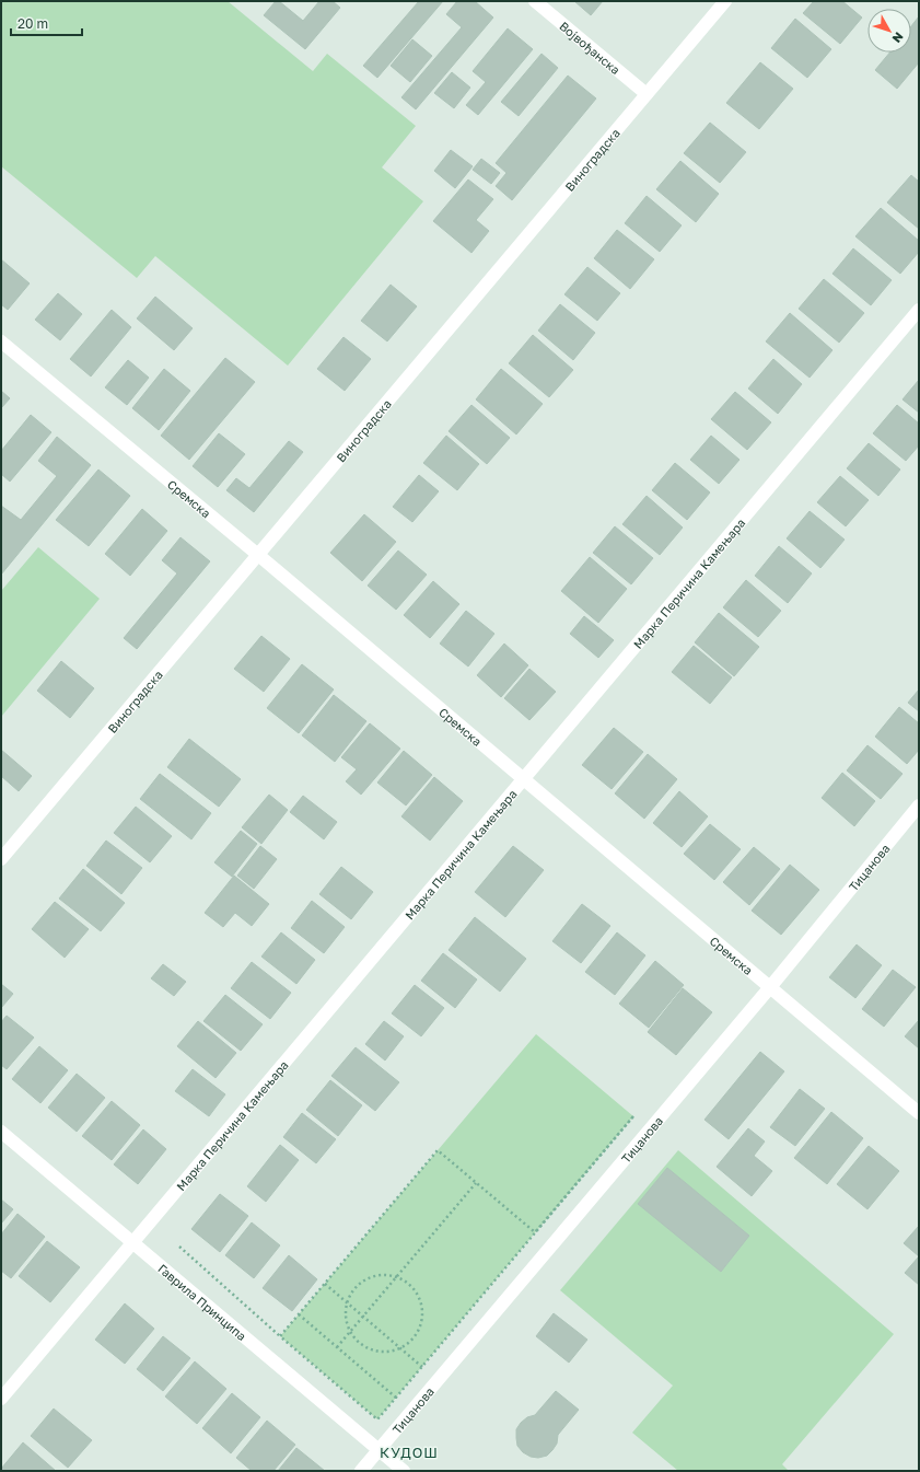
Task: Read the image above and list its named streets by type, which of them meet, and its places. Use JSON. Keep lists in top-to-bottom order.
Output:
{
  "streets": {
    "street": [
      "Војвођанска",
      "Виноградска",
      "Сремска",
      "Марка Перичина Камењара",
      "Тицанова",
      "Гаврила Принципа"
    ]
  },
  "crossings": [
    ["Војвођанска", "Виноградска"],
    ["Виноградска", "Сремска"],
    ["Сремска", "Марка Перичина Камењара"],
    ["Сремска", "Тицанова"],
    ["Марка Перичина Камењара", "Гаврила Принципа"],
    ["Тицанова", "Гаврила Принципа"]
  ],
  "districts": ["КУДОШ"],
  "scale_bar": "20 m",
  "north": "bottom right"
}
